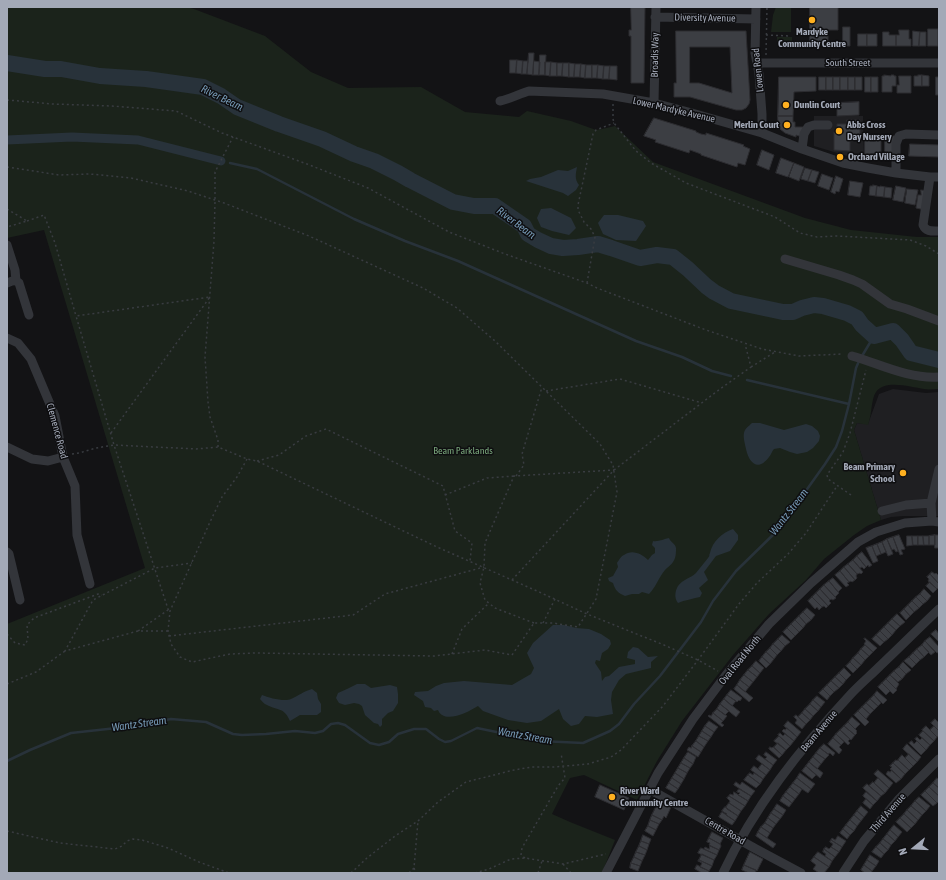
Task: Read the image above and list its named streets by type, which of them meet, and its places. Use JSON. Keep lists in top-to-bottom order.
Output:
{
  "streets": {
    "street": [
      "Diversity Avenue",
      "Broadis Way",
      "South Street",
      "Lowen Road",
      "Lower Mardyke Avenue",
      "Clemence Road",
      "Oval Road North",
      "Beam Avenue",
      "Third Avenue",
      "Centre Road"
    ]
  },
  "crossings": [
    ["Diversity Avenue", "Broadis Way"],
    ["Diversity Avenue", "Lowen Road"],
    ["Broadis Way", "Lower Mardyke Avenue"],
    ["South Street", "Lowen Road"],
    ["Lowen Road", "Lower Mardyke Avenue"],
    ["Oval Road North", "Centre Road"],
    ["Beam Avenue", "Centre Road"]
  ],
  "water": ["River Beam", "Wantz Stream"],
  "parks": ["Beam Parklands"],
  "places": [
    "Mardyke Community Centre",
    "Dunlin Court",
    "Merlin Court",
    "Abbs Cross Day Nursery",
    "Orchard Village",
    "Beam Primary School",
    "River Ward Community Centre"
  ],
  "north": "left"
}
